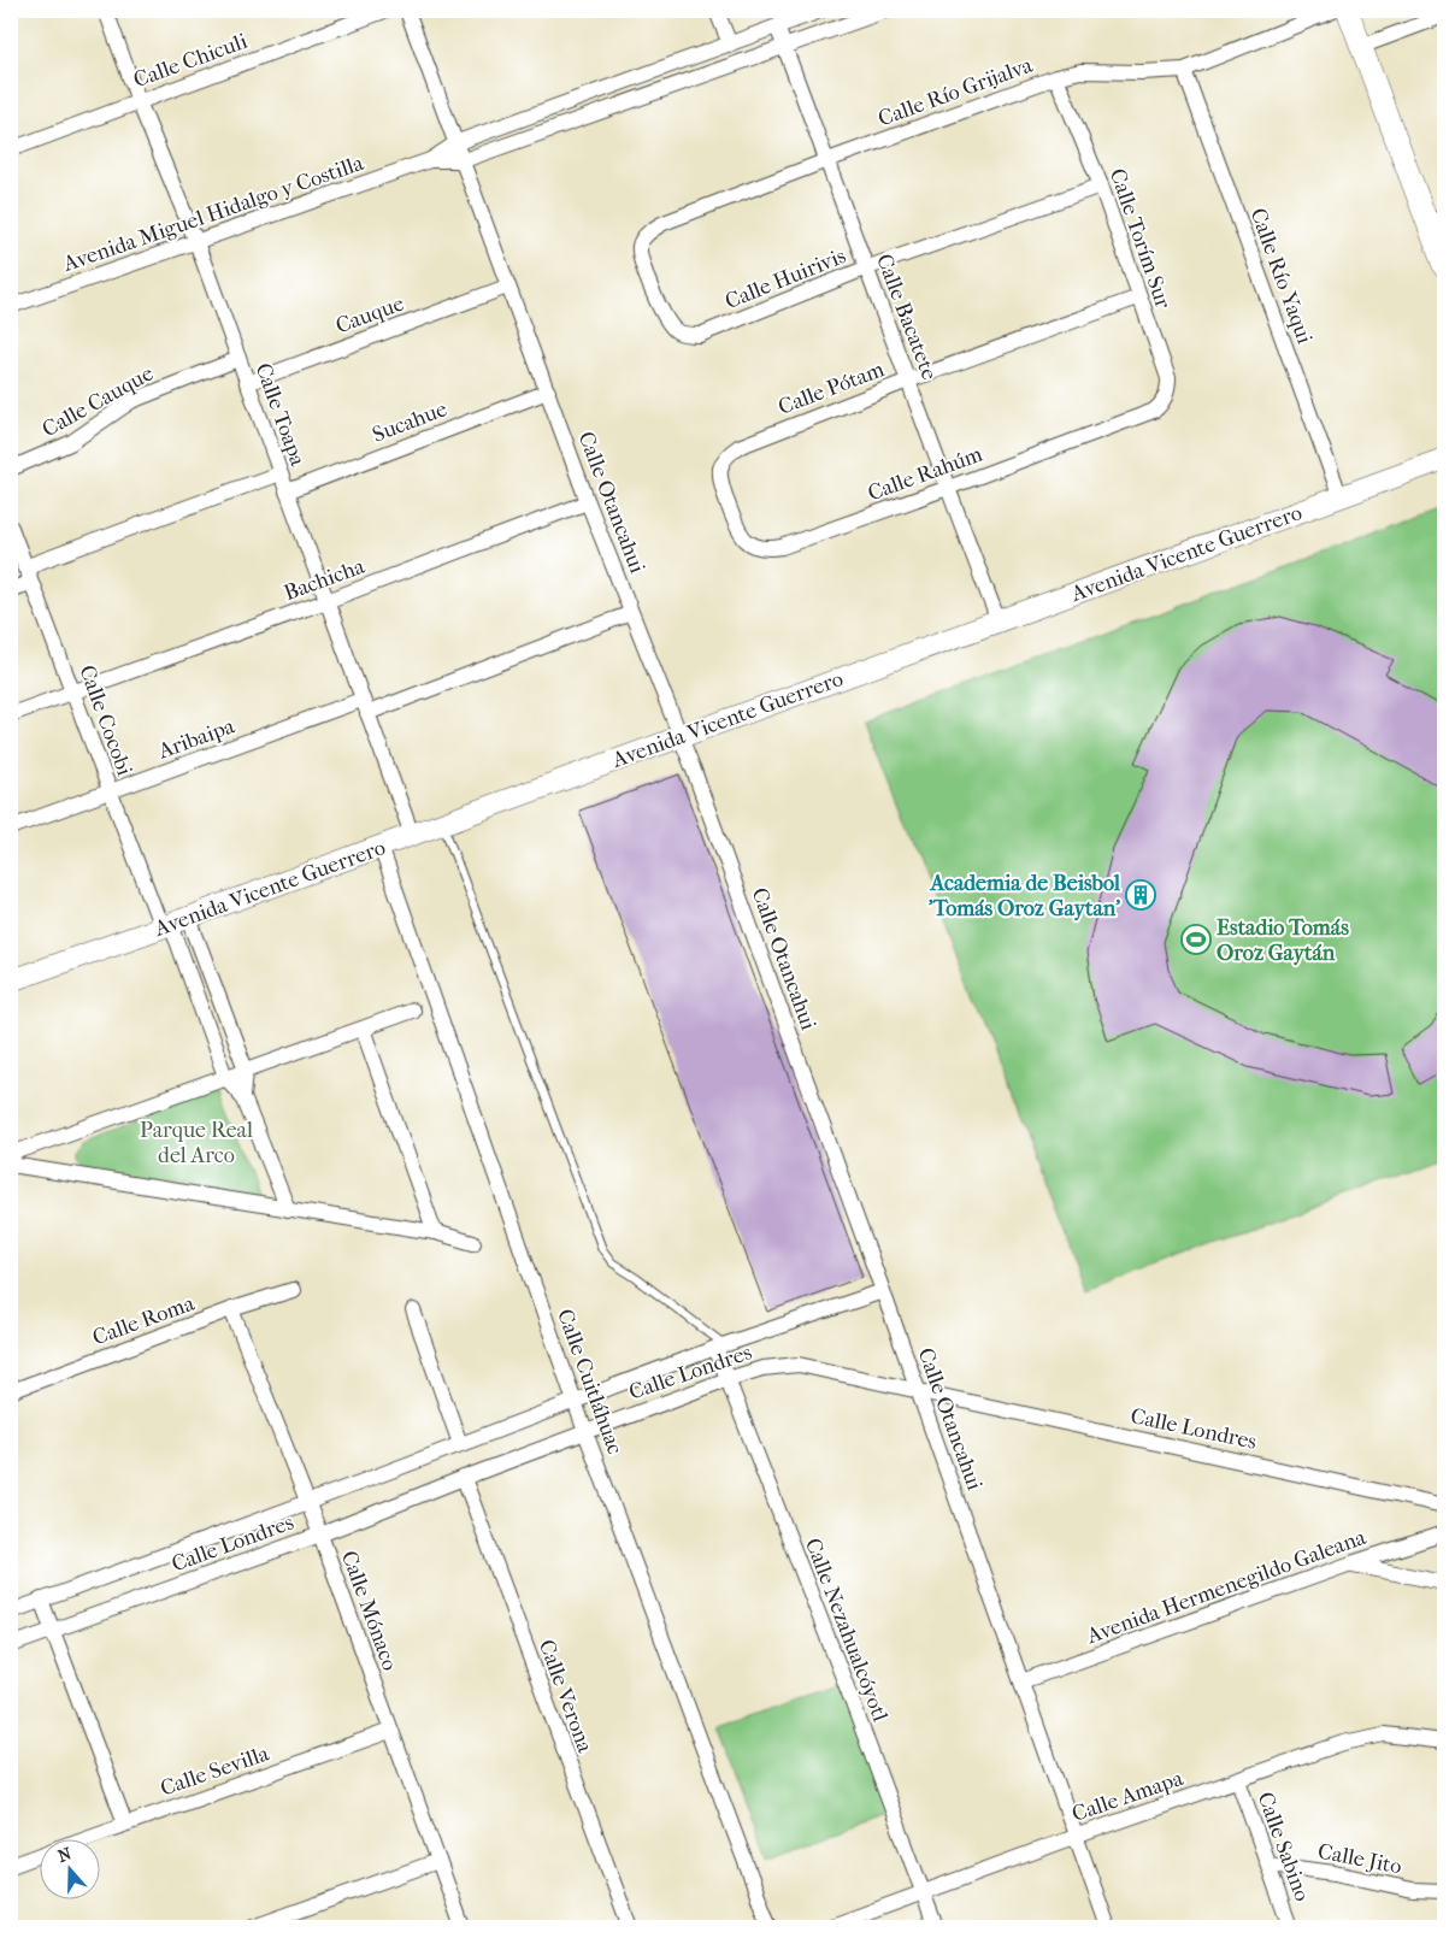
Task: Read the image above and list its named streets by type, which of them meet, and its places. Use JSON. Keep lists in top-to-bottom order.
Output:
{
  "streets": {
    "main road": ["Avenida Vicente Guerrero"],
    "street": [
      "Calle Chiculi",
      "Calle Río Grijalva",
      "Avenida Miguel Hidalgo y Costilla",
      "Calle Torím Sur",
      "Calle Río Yaqui",
      "Calle Huirivis",
      "Cauque",
      "Calle Bacatete",
      "Calle Pótam",
      "Calle Cauque",
      "Calle Toapa",
      "Sucahue",
      "Calle Rahúm",
      "Calle Otancahui",
      "Bachicha",
      "Calle Cocobi",
      "Aribaipa",
      "Calle Roma",
      "Calle Londres",
      "Calle Cuitláhuac",
      "Avenida Hermenegildo Galeana",
      "Calle Mónaco",
      "Calle Nezahualcóyotl",
      "Calle Verona",
      "Calle Sevilla",
      "Calle Amapa",
      "Calle Sabino",
      "Calle Jito"
    ]
  },
  "crossings": [
    ["Calle Chiculi", "Calle Toapa"],
    ["Calle Río Grijalva", "Calle Torím Sur"],
    ["Calle Río Grijalva", "Calle Río Yaqui"],
    ["Calle Río Grijalva", "Calle Huirivis"],
    ["Calle Río Grijalva", "Calle Bacatete"],
    ["Avenida Miguel Hidalgo y Costilla", "Calle Bacatete"],
    ["Avenida Miguel Hidalgo y Costilla", "Calle Toapa"],
    ["Avenida Miguel Hidalgo y Costilla", "Calle Otancahui"],
    ["Calle Torím Sur", "Calle Huirivis"],
    ["Calle Torím Sur", "Calle Pótam"],
    ["Calle Torím Sur", "Calle Rahúm"],
    ["Calle Río Yaqui", "Avenida Vicente Guerrero"],
    ["Calle Huirivis", "Calle Bacatete"],
    ["Cauque", "Calle Toapa"],
    ["Cauque", "Calle Otancahui"],
    ["Calle Bacatete", "Calle Pótam"],
    ["Calle Bacatete", "Calle Rahúm"],
    ["Calle Bacatete", "Avenida Vicente Guerrero"],
    ["Calle Pótam", "Calle Rahúm"],
    ["Calle Cauque", "Calle Toapa"],
    ["Calle Toapa", "Sucahue"],
    ["Calle Toapa", "Avenida Vicente Guerrero"],
    ["Calle Toapa", "Bachicha"],
    ["Calle Toapa", "Aribaipa"],
    ["Sucahue", "Calle Otancahui"],
    ["Calle Otancahui", "Avenida Vicente Guerrero"],
    ["Calle Otancahui", "Bachicha"],
    ["Calle Otancahui", "Aribaipa"],
    ["Calle Otancahui", "Calle Londres"],
    ["Calle Otancahui", "Avenida Hermenegildo Galeana"],
    ["Calle Otancahui", "Calle Amapa"],
    ["Avenida Vicente Guerrero", "Calle Cocobi"],
    ["Avenida Vicente Guerrero", "Calle Cuitláhuac"],
    ["Bachicha", "Calle Cocobi"],
    ["Calle Cocobi", "Aribaipa"],
    ["Calle Roma", "Calle Mónaco"],
    ["Calle Londres", "Calle Cuitláhuac"],
    ["Calle Londres", "Calle Mónaco"],
    ["Calle Londres", "Calle Nezahualcóyotl"],
    ["Calle Londres", "Calle Verona"],
    ["Calle Mónaco", "Calle Sevilla"],
    ["Calle Nezahualcóyotl", "Calle Amapa"],
    ["Calle Amapa", "Calle Sabino"],
    ["Calle Sabino", "Calle Jito"]
  ],
  "parks": ["Parque Real del Arco"],
  "places": {
    "building": ["Academia de Beisbol 'Tomás Oroz Gaytan'"],
    "sports": ["Estadio Tomás Oroz Gaytán"]
  },
  "north": "top"
}
